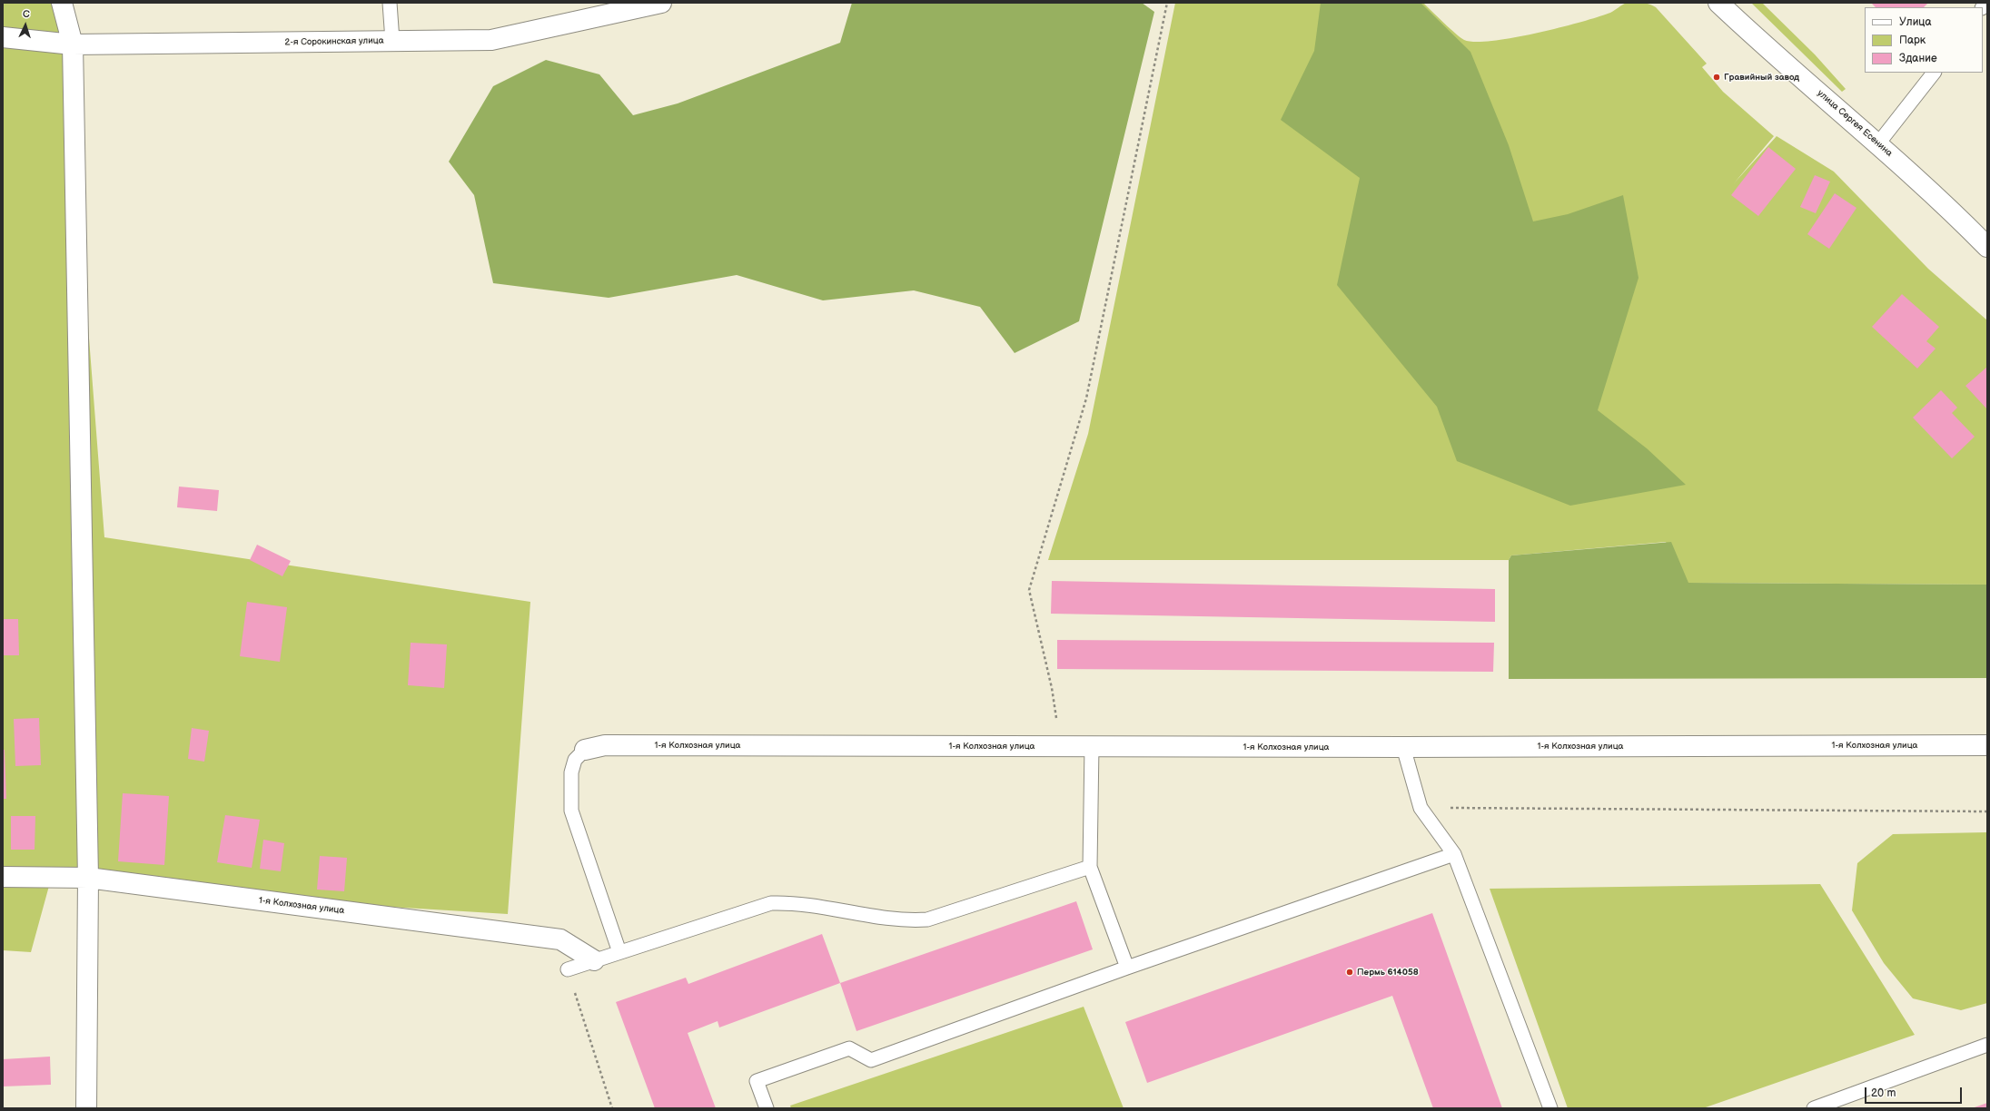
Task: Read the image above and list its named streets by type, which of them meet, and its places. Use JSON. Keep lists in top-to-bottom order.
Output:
{
  "streets": {
    "street": ["2-я Сорокинская улица", "улица Сергея Есенина", "1-я Колхозная улица"]
  },
  "places": ["Гравийный завод", "Пермь 614058"],
  "legend": ["Улица", "Парк", "Здание"],
  "scale_bar": "20 m",
  "north": "top"
}
